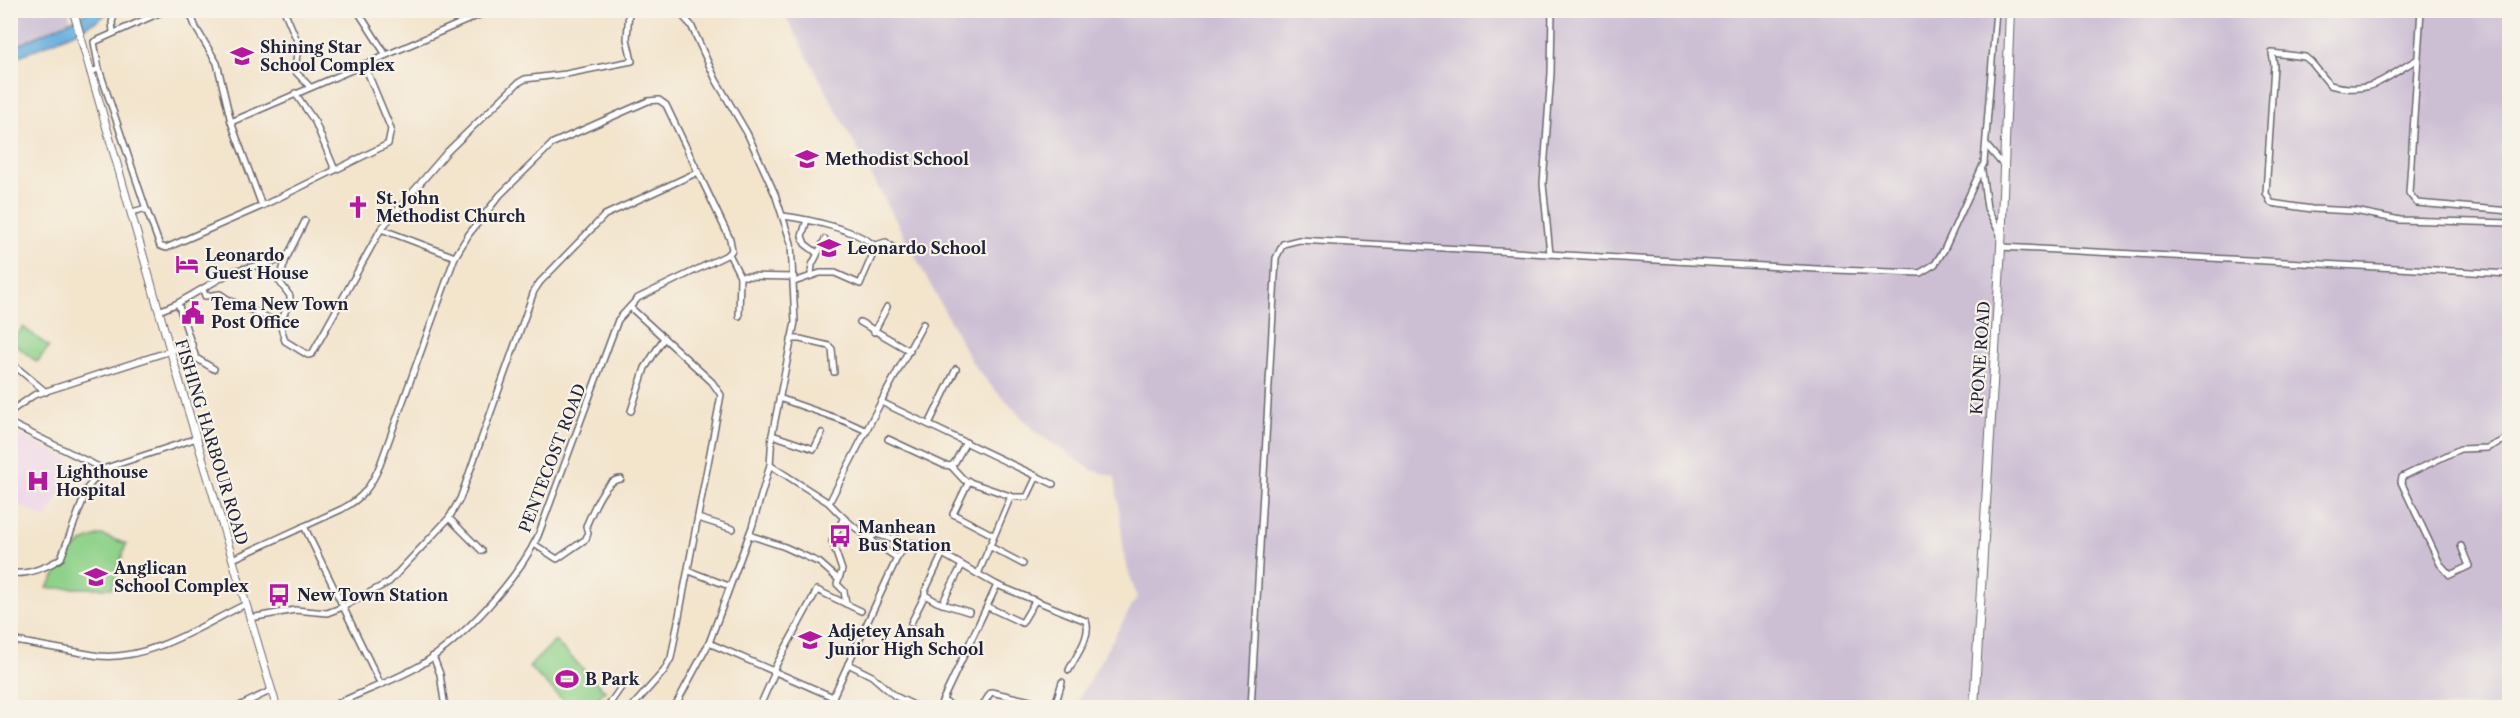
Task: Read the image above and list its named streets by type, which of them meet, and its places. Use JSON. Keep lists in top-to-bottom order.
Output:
{
  "streets": {
    "main road": ["KPONE ROAD"],
    "street": ["FISHING HARBOUR ROAD", "PENTECOST ROAD"]
  },
  "places": {
    "school or university": [
      "Shining Star School Complex",
      "Methodist School",
      "Leonardo School",
      "Anglican School Complex",
      "Adjetey Ansah Junior High School"
    ],
    "church": ["St. John Methodist Church"],
    "hotel": ["Leonardo Guest House"],
    "public building": ["Tema New Town Post Office"],
    "hospital": ["Lighthouse Hospital"],
    "bus stop": ["Manhean Bus Station", "New Town Station"],
    "sports": ["B Park"]
  }
}
